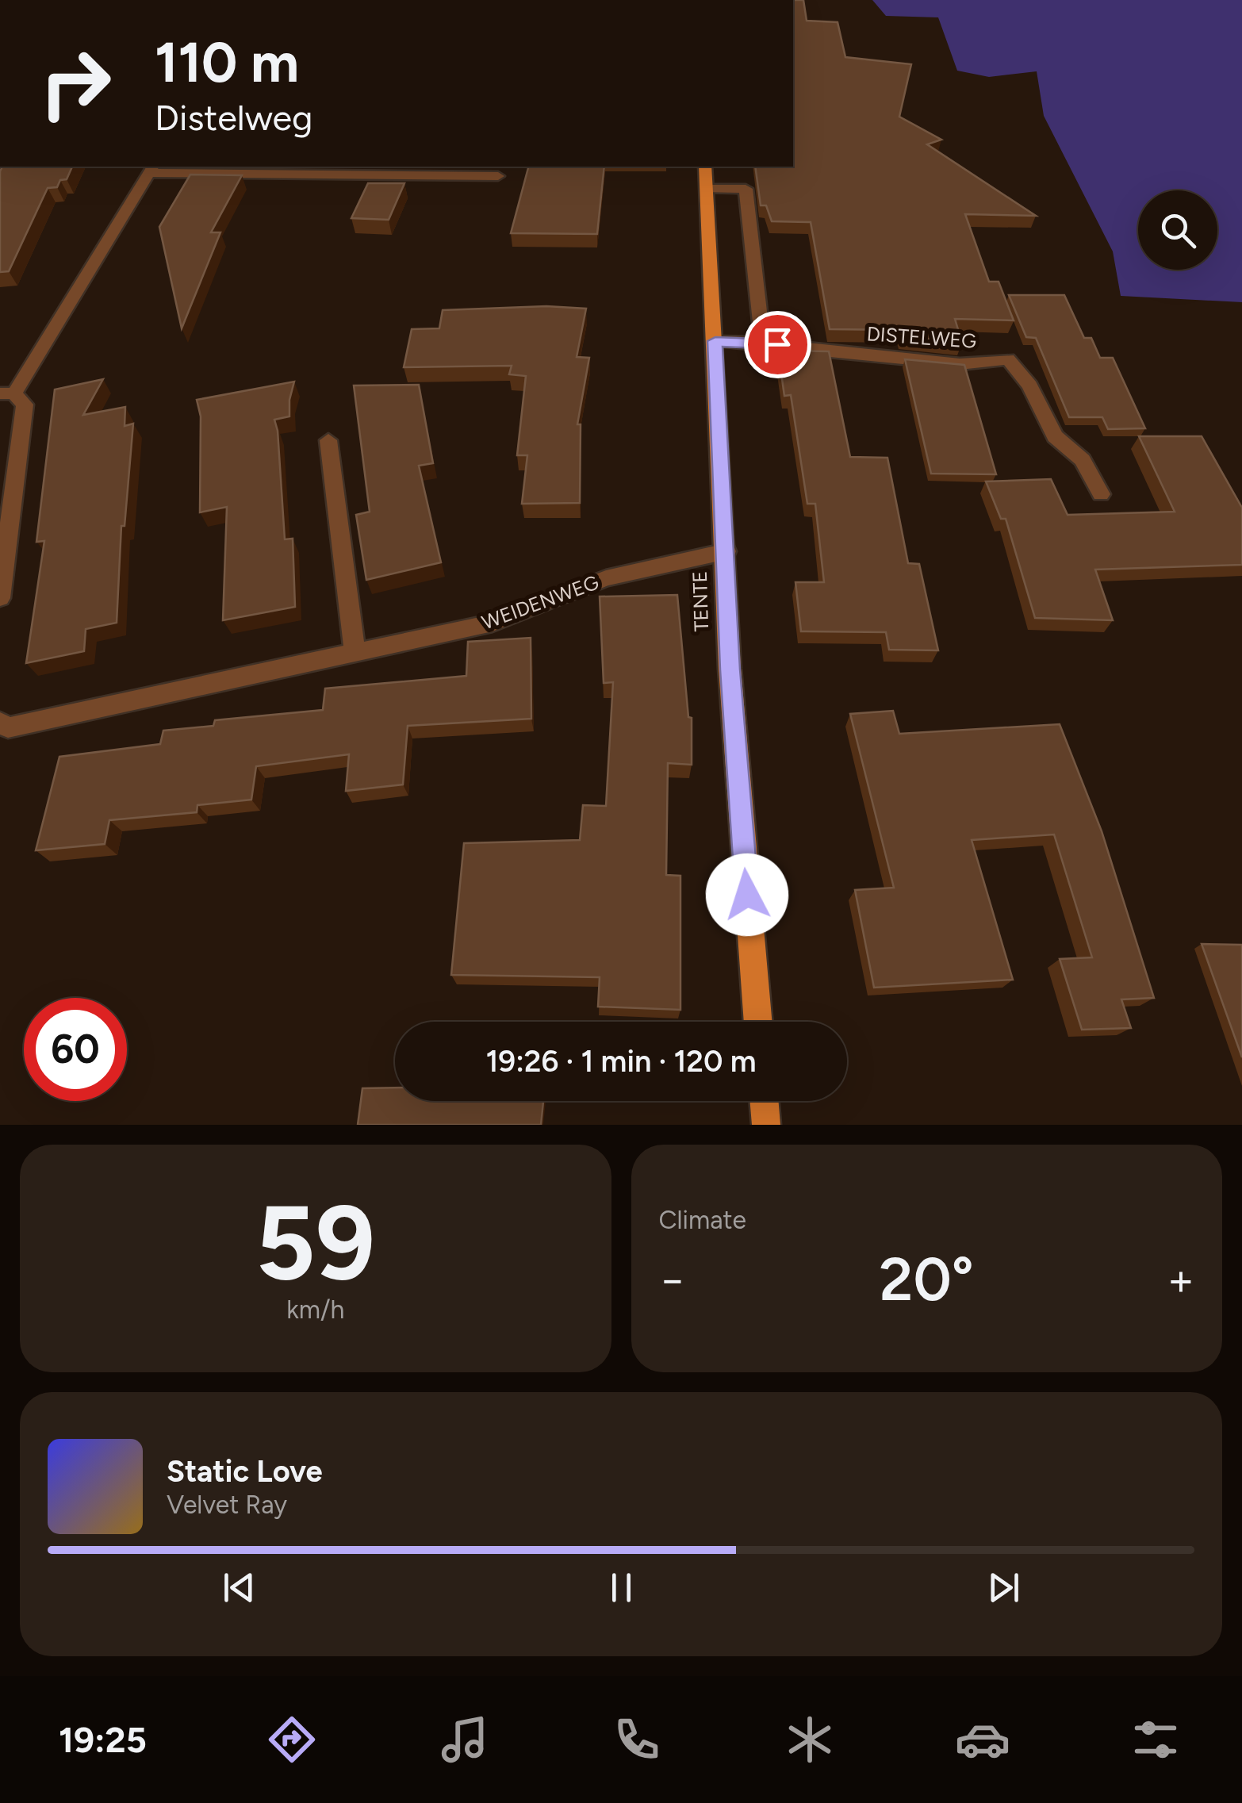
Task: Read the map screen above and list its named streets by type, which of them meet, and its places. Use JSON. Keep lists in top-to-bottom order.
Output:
{
  "streets": {
    "main road": ["TENTE"],
    "street": ["DISTELWEG", "WEIDENWEG"]
  },
  "crossings": [
    ["DISTELWEG", "TENTE"],
    ["TENTE", "WEIDENWEG"]
  ],
  "page": {
    "turn": ["110 m", "Distelweg"],
    "limit": "60",
    "trip": "19:26 · 1 min · 120 m",
    "tile": [
      ["59", "km/h"],
      "Climate"
    ],
    "heat": ["−", "20°", "+"],
    "song": ["Static Love", "Velvet Ray"],
    "tabs": "19:25"
  }
}
